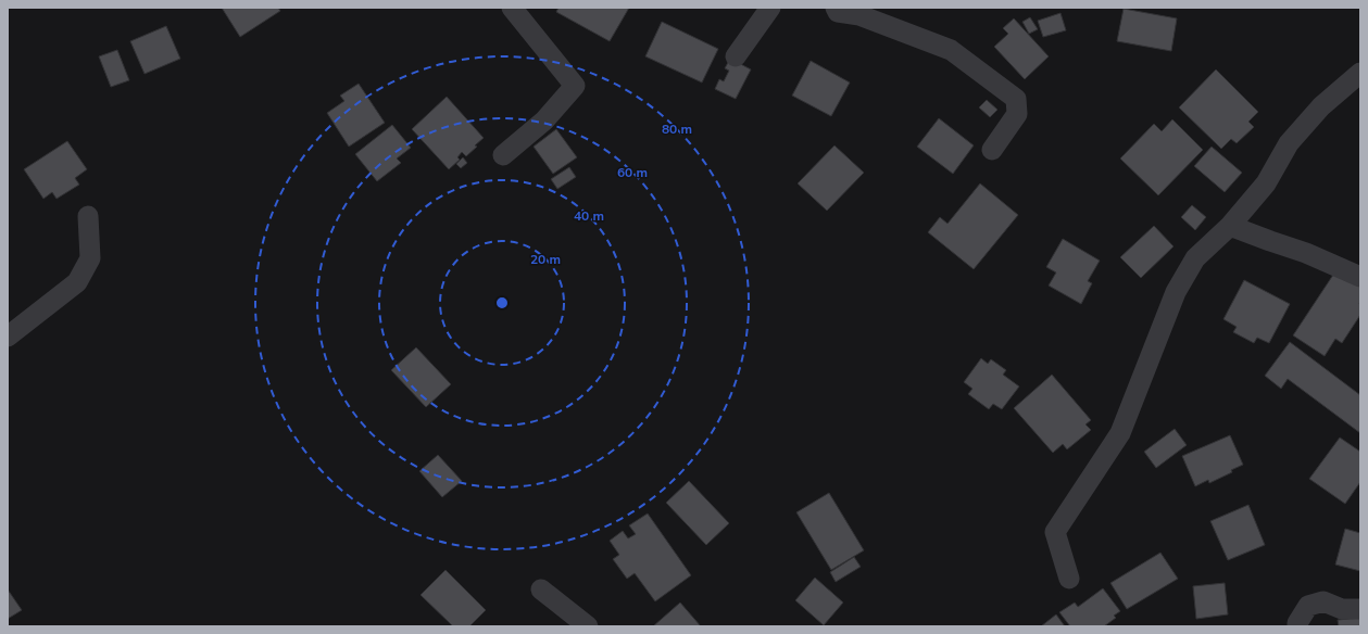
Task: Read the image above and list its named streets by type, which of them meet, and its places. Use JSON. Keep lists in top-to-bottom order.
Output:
{
  "rings": [
    "80 m",
    "60 m",
    "40 m",
    "20 m"
  ]
}
